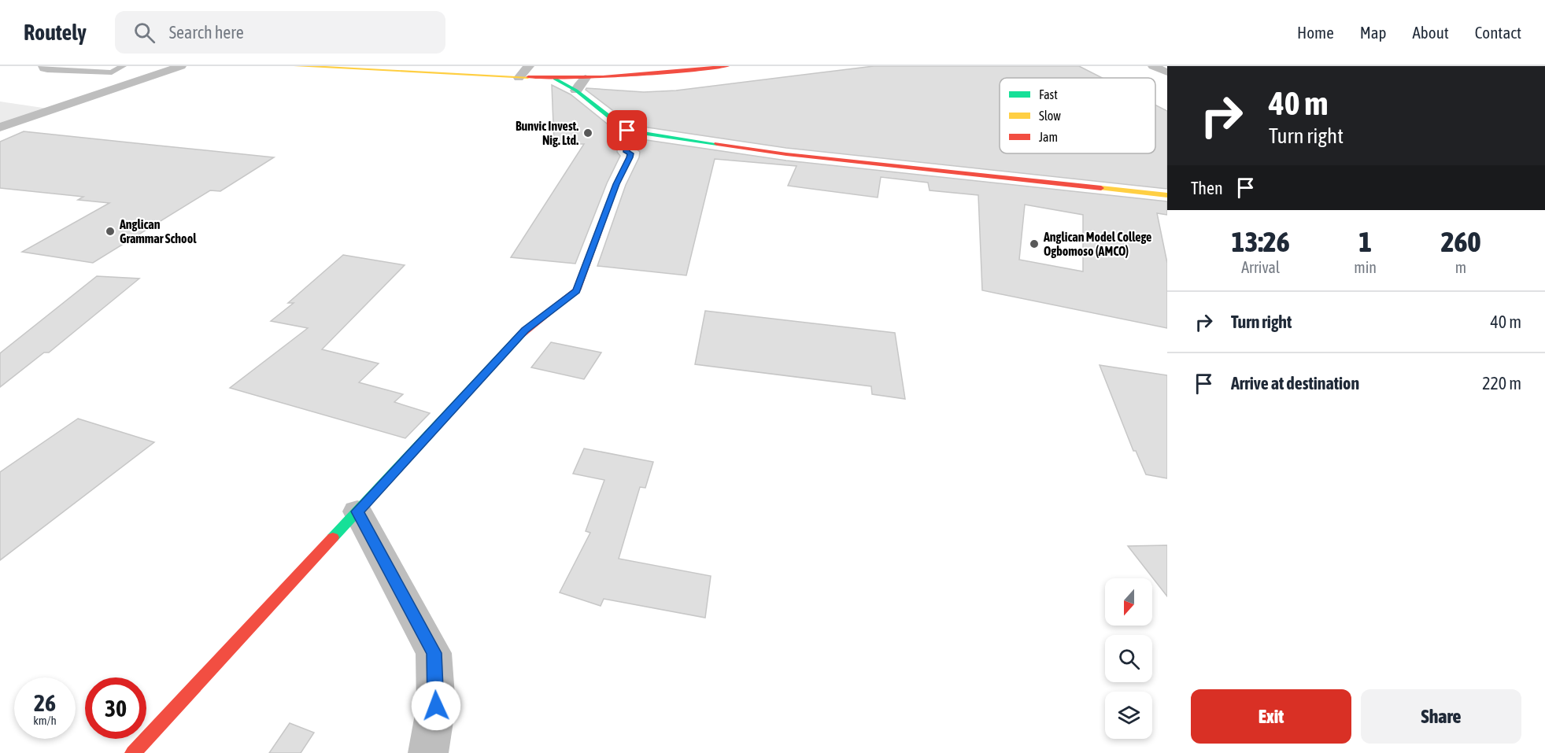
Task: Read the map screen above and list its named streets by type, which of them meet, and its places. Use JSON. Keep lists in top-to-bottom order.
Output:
{
  "places": ["Bunvic Invest. Nig. Ltd.", "Anglican Grammar School", "Anglican Model College Ogbomoso (AMCO)"],
  "legend": ["Fast", "Slow", "Jam"],
  "north": "bottom",
  "page": {
    "header": "Routely",
    "search": "Search here",
    "nav": [
      "Home",
      "Map",
      "About",
      "Contact"
    ],
    "turn": ["40 m", "Turn right"],
    "then": "Then",
    "eta": [
      "13:26",
      "Arrival",
      "1",
      "min",
      "260",
      "m"
    ],
    "list": [
      {
        "name": "Turn right",
        "value": "40 m"
      },
      {
        "name": "Arrive at destination",
        "value": "220 m"
      }
    ],
    "speed": "26 km/h",
    "limit": "30",
    "buttons": ["Exit", "Share"]
  }
}
